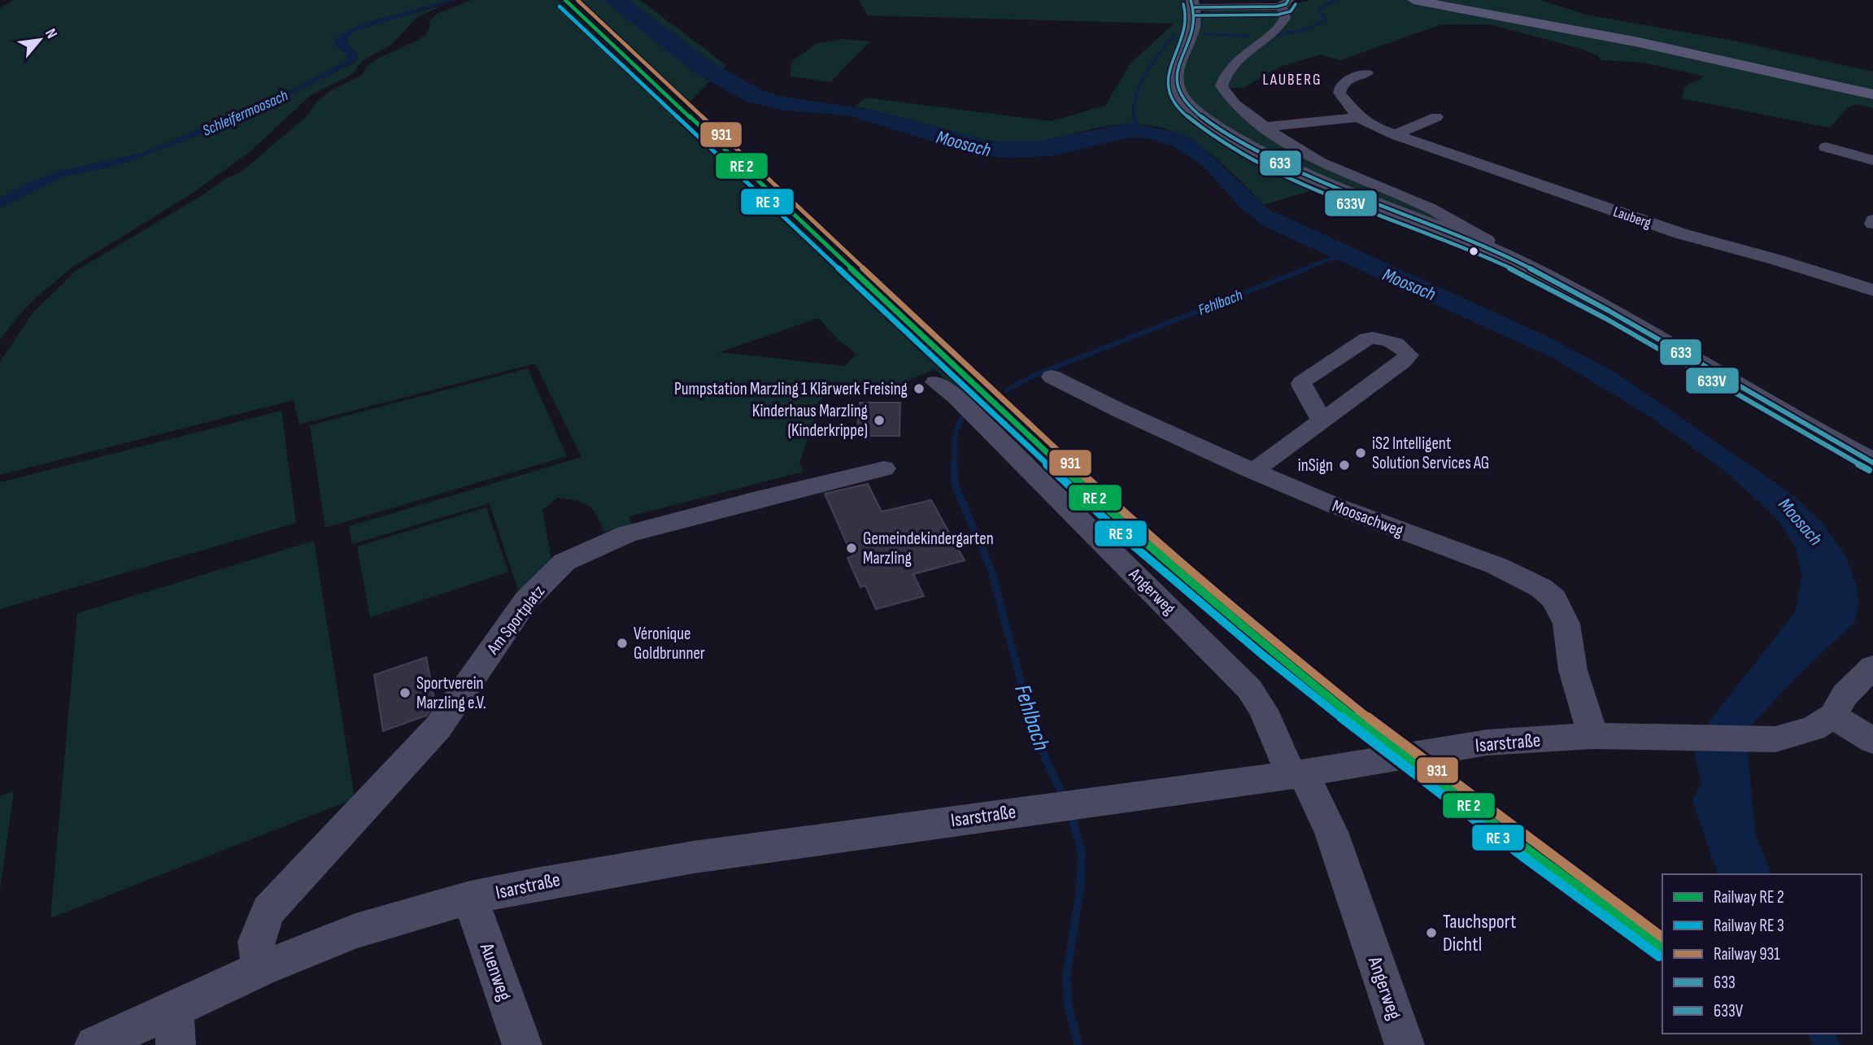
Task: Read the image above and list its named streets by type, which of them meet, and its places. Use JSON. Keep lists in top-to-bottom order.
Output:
{
  "streets": {
    "street": [
      "Lauberg",
      "Moosachweg",
      "Angerweg",
      "Am Sportplatz",
      "Isarstraße",
      "Auenweg"
    ]
  },
  "crossings": [
    ["Moosachweg", "Isarstraße"],
    ["Angerweg", "Isarstraße"],
    ["Am Sportplatz", "Isarstraße"],
    ["Isarstraße", "Auenweg"]
  ],
  "districts": ["LAUBERG"],
  "water": ["Schleifermoosach", "Moosach", "Fehlbach"],
  "places": [
    "Pumpstation Marzling 1 Klärwerk Freising",
    "Kinderhaus Marzling (Kinderkrippe)",
    "iS2 Intelligent Solution Services AG",
    "inSign",
    "Gemeindekindergarten Marzling",
    "Véronique Goldbrunner",
    "Sportverein Marzling e.V.",
    "Tauchsport Dichtl"
  ],
  "lines": ["rail line 931", "transit line 633", "transit line 633V"],
  "legend": [
    "Railway RE 2",
    "Railway RE 3",
    "Railway 931",
    "633",
    "633V"
  ],
  "north": "top right"
}
